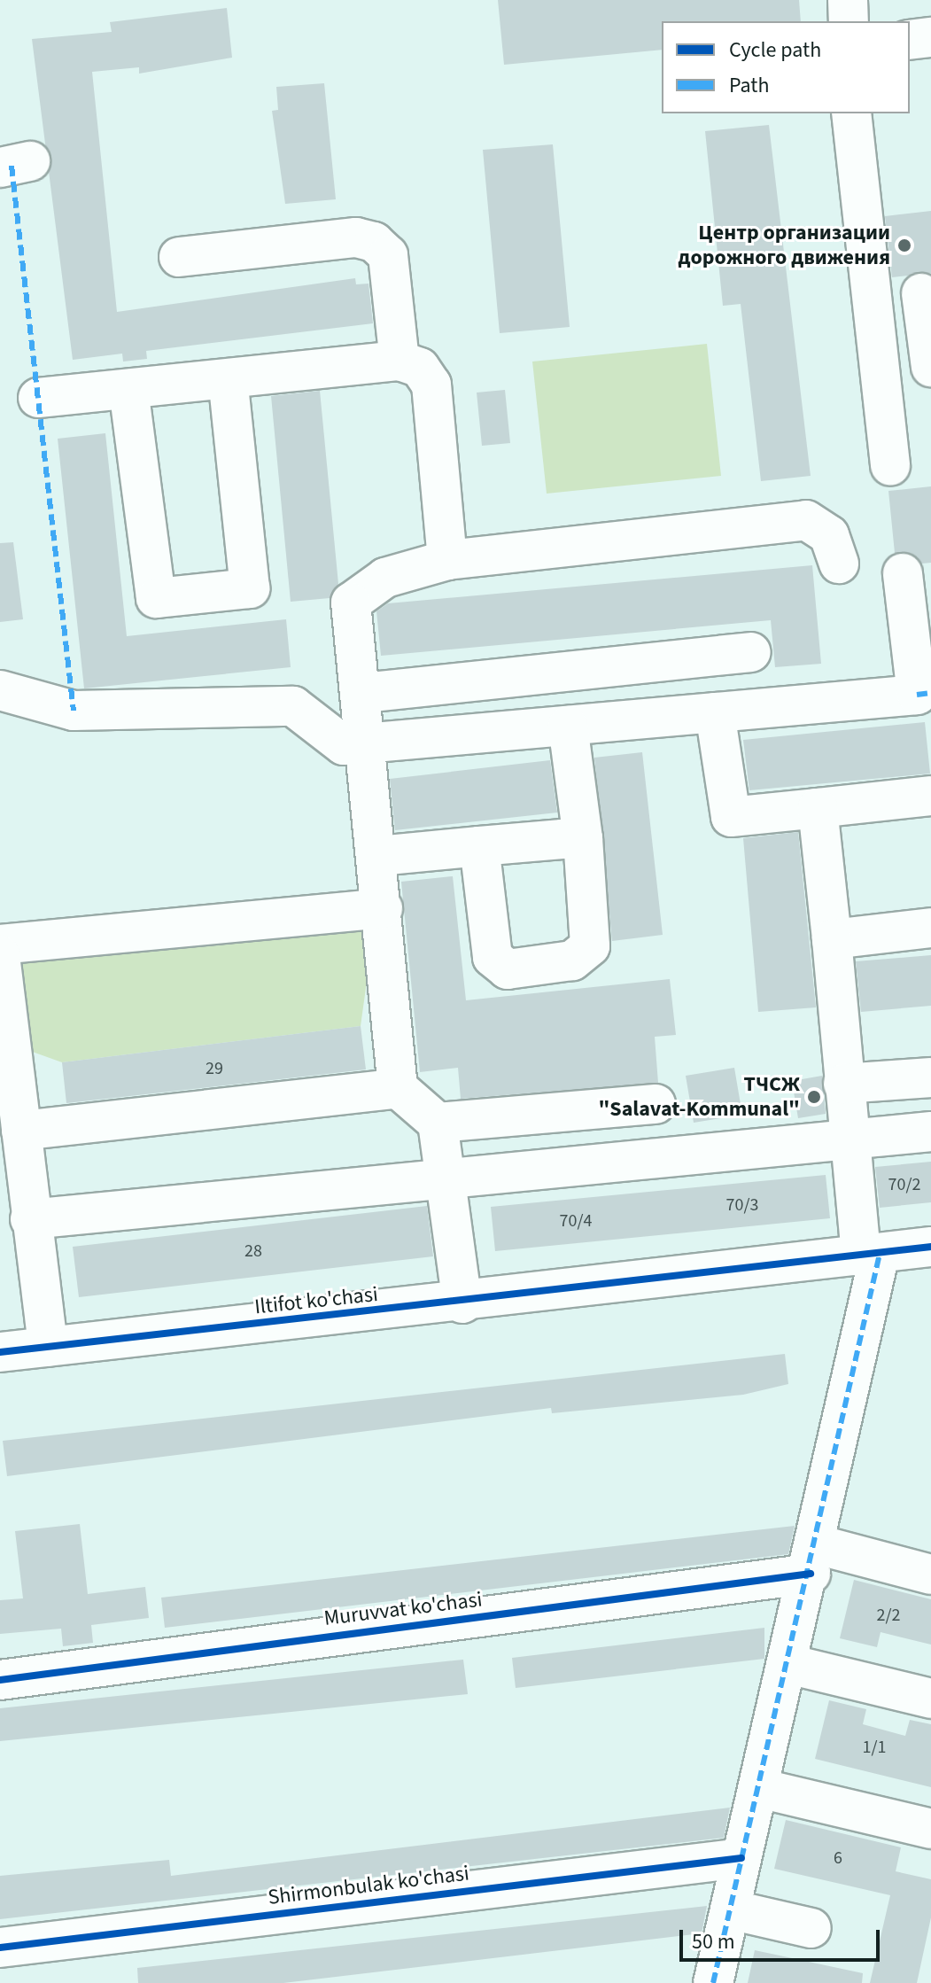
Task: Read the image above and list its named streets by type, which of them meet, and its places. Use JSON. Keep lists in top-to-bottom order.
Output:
{
  "streets": {
    "street": ["Iltifot ko'chasi", "Muruvvat ko'chasi", "Shirmonbulak ko'chasi"]
  },
  "places": ["Центр организации дорожного движения", "ТЧСЖ \"Salavat-Kommunal\""],
  "house_numbers": [
    "29",
    "70/2",
    "70/3",
    "70/4",
    "28",
    "2/2",
    "1/1",
    "6"
  ],
  "legend": ["Cycle path", "Path"],
  "scale_bar": "50 m"
}
